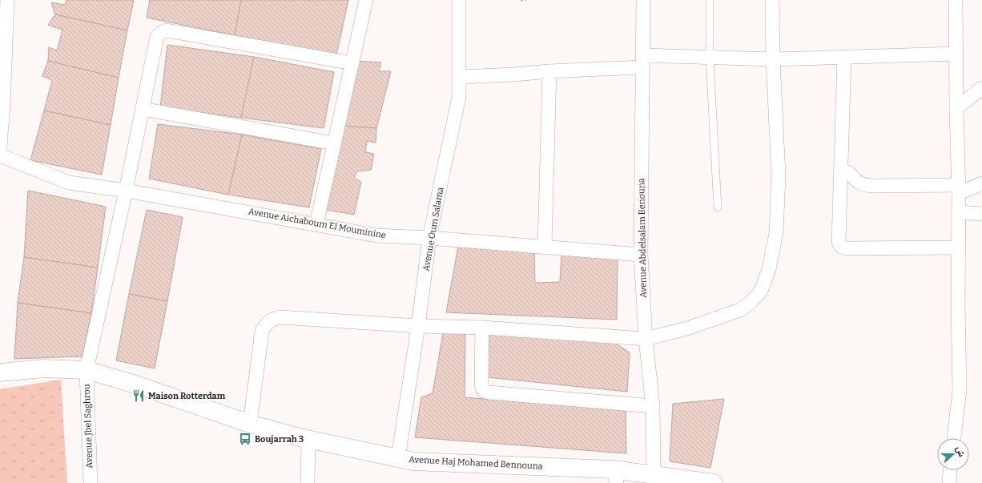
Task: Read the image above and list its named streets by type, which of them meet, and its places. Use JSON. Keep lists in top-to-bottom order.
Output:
{
  "streets": {
    "street": [
      "Avenue Aichaboum El Mouminine",
      "Avenue Oum Salama",
      "Avenue Abdelsalam Benouna",
      "Avenue Jbel Saghrou",
      "Avenue Haj Mohamed Bennouna"
    ]
  },
  "crossings": [
    ["Avenue Aichaboum El Mouminine", "Avenue Oum Salama"],
    ["Avenue Aichaboum El Mouminine", "Avenue Abdelsalam Benouna"],
    ["Avenue Aichaboum El Mouminine", "Avenue Jbel Saghrou"],
    ["Avenue Oum Salama", "Avenue Haj Mohamed Bennouna"],
    ["Avenue Abdelsalam Benouna", "Avenue Haj Mohamed Bennouna"],
    ["Avenue Jbel Saghrou", "Avenue Haj Mohamed Bennouna"]
  ],
  "places": {
    "restaurant": ["Maison Rotterdam"],
    "bus stop": ["Boujarrah 3"]
  },
  "north": "right"
}
